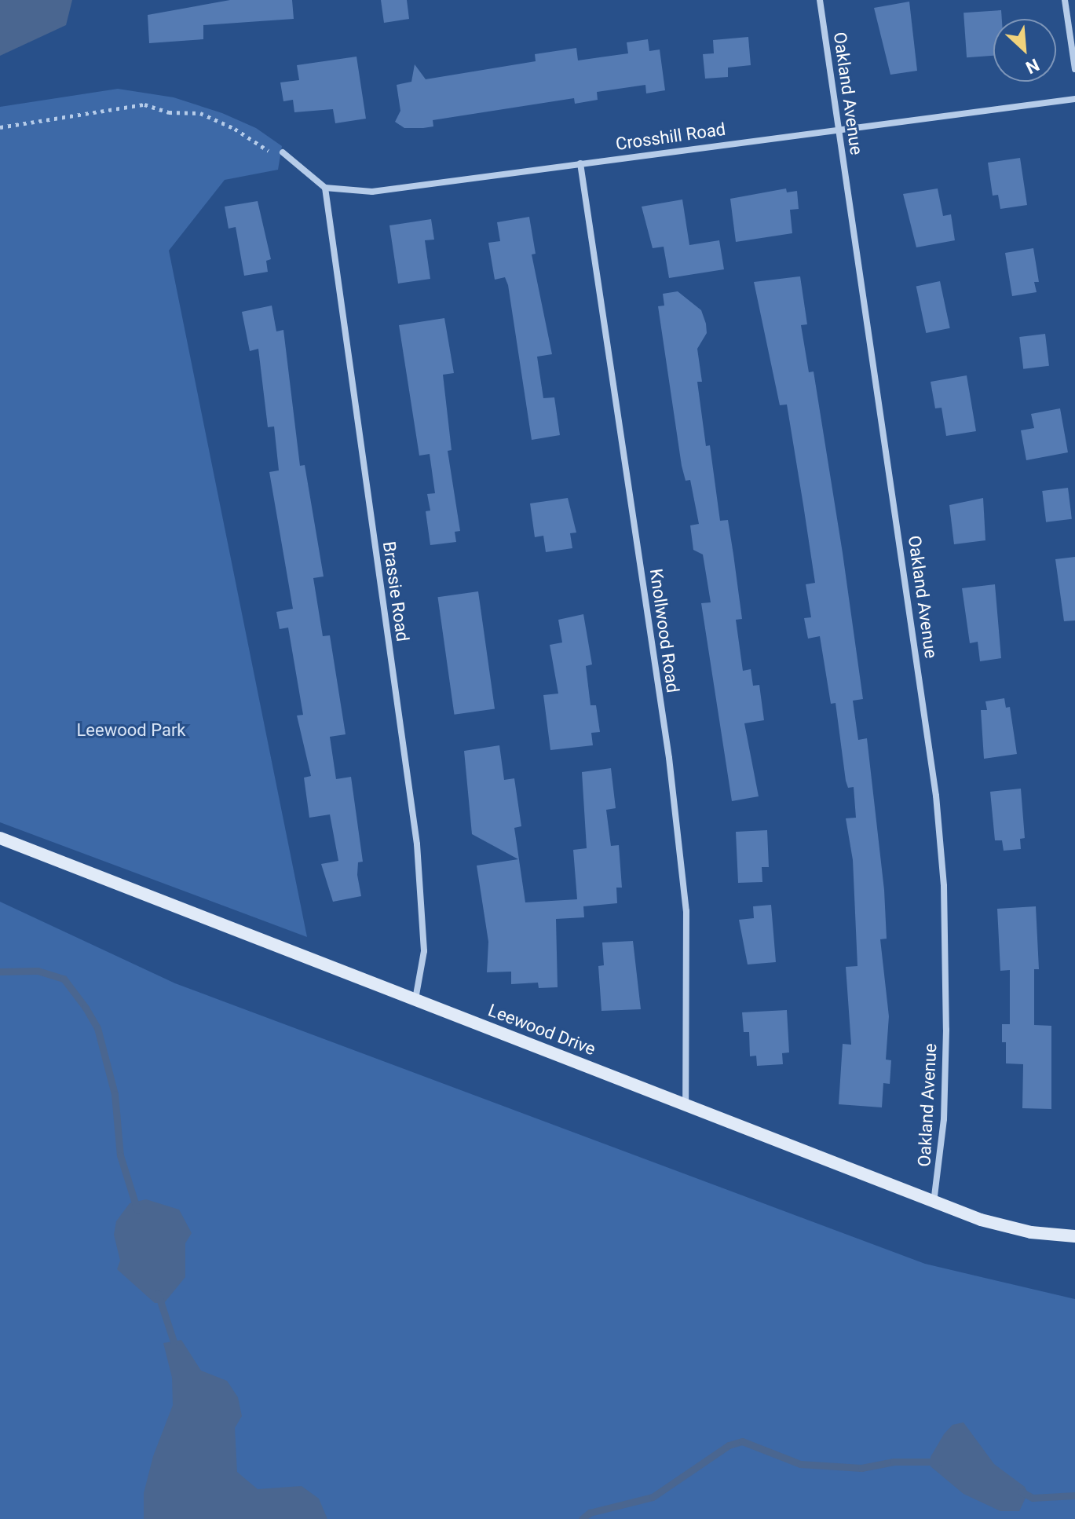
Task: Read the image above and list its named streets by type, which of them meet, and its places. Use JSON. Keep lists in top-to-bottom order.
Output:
{
  "streets": {
    "street": [
      "Oakland Avenue",
      "Crosshill Road",
      "Brassie Road",
      "Knollwood Road",
      "Leewood Drive"
    ]
  },
  "crossings": [
    ["Oakland Avenue", "Crosshill Road"],
    ["Oakland Avenue", "Leewood Drive"],
    ["Crosshill Road", "Brassie Road"],
    ["Crosshill Road", "Knollwood Road"],
    ["Brassie Road", "Leewood Drive"],
    ["Knollwood Road", "Leewood Drive"]
  ],
  "parks": ["Leewood Park"],
  "north": "bottom right"
}
